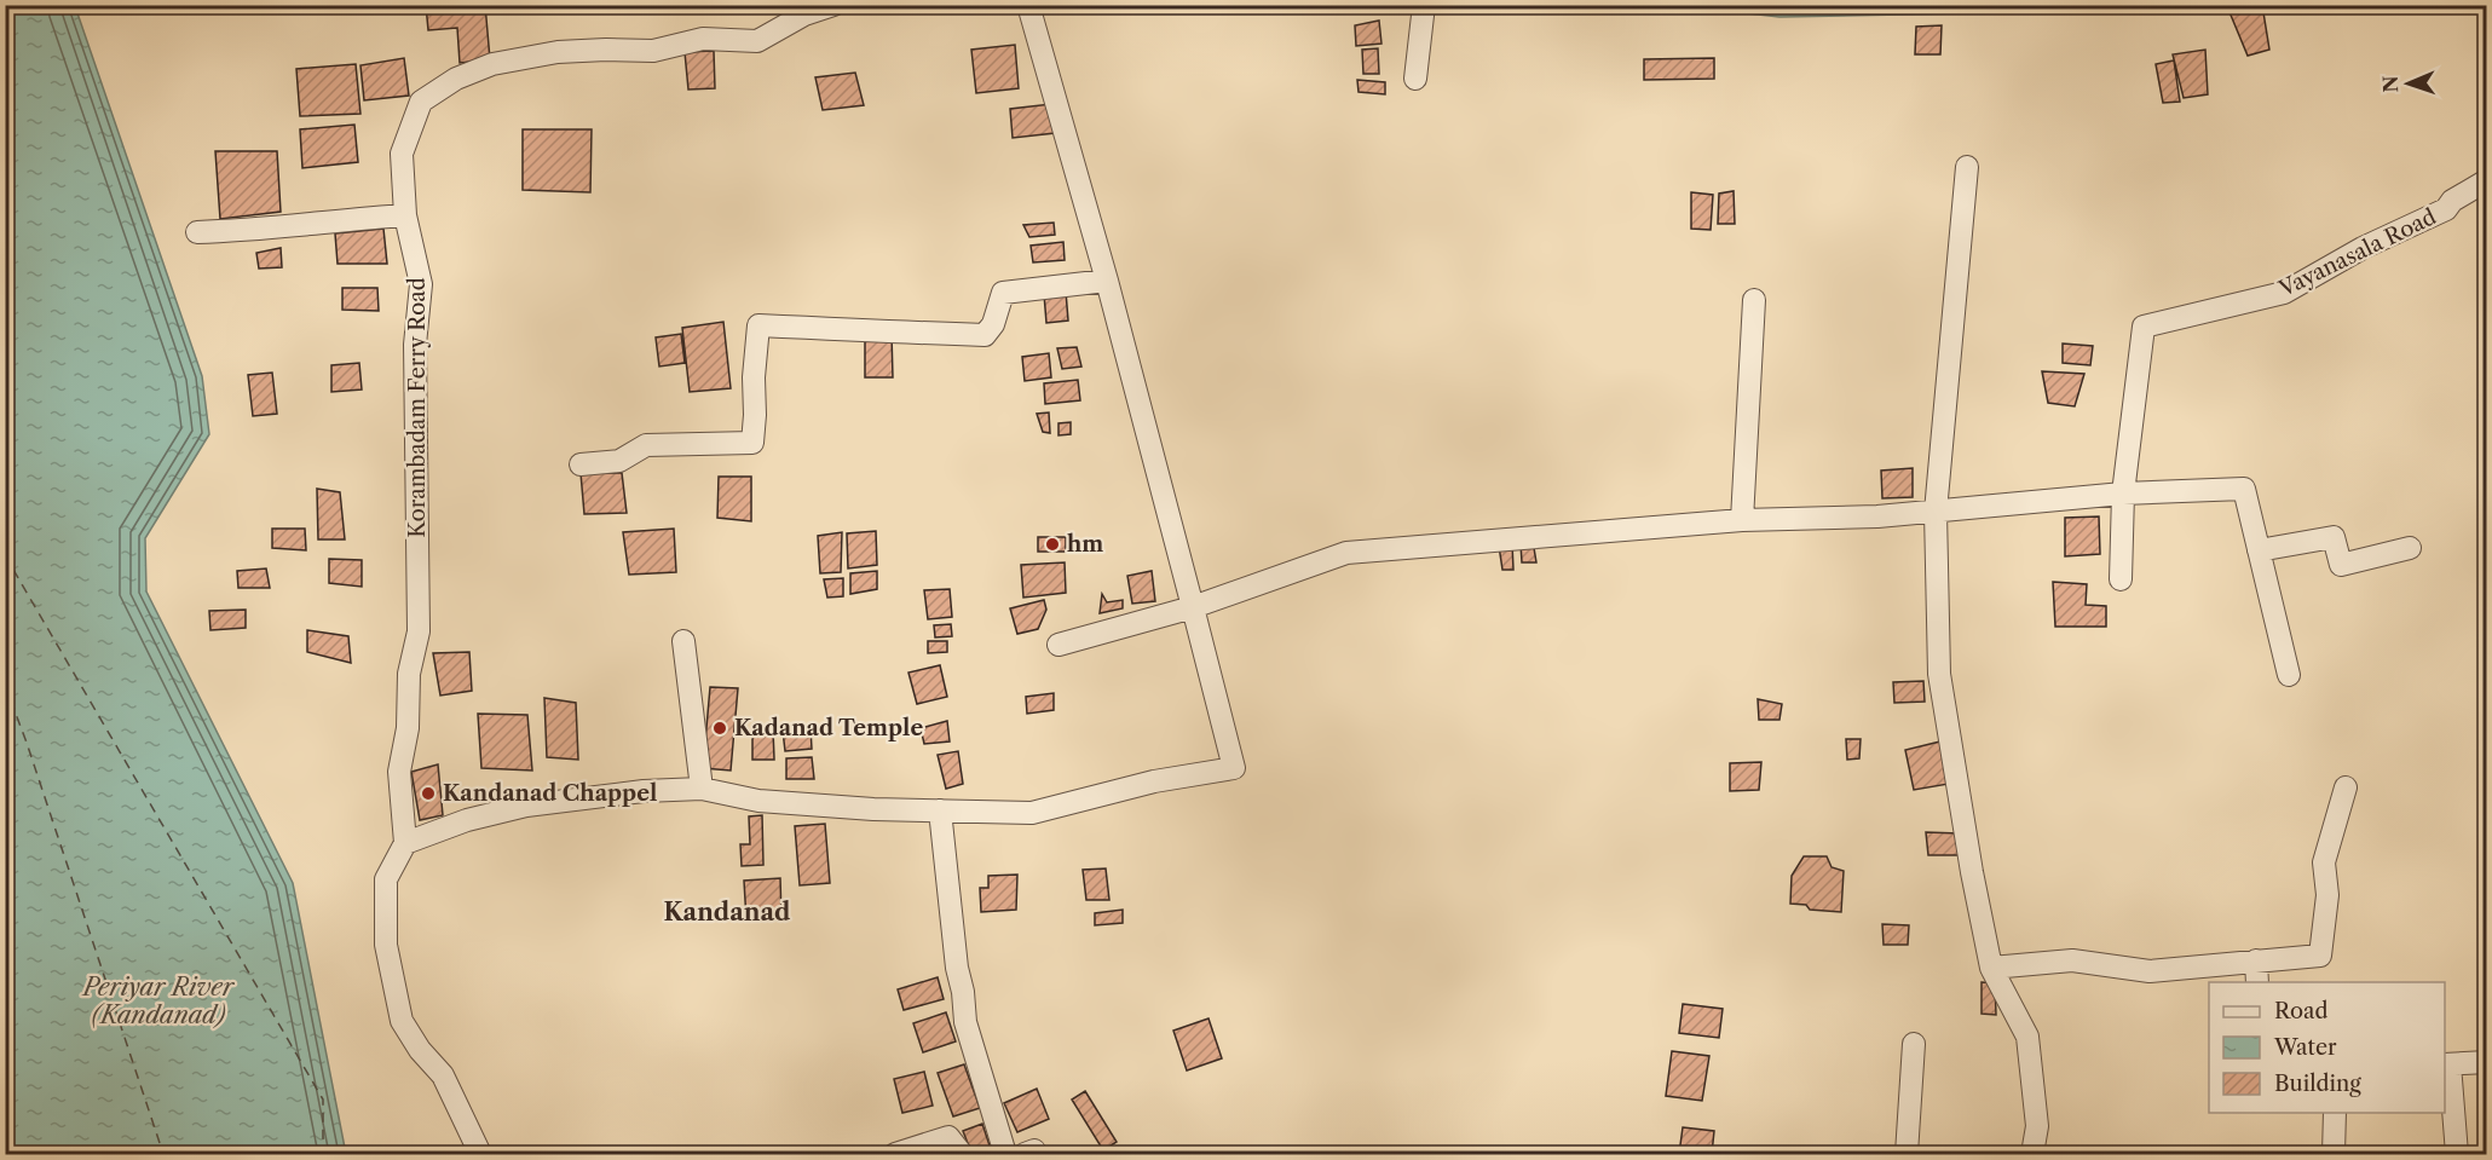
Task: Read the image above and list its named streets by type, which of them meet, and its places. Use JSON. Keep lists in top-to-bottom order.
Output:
{
  "streets": {
    "street": ["Vayanasala Road", "Korambadam Ferry Road"]
  },
  "districts": ["Kandanad"],
  "water": ["Periyar River (Kandanad)"],
  "places": ["hm", "Kadanad Temple", "Kandanad Chappel"],
  "legend": ["Road", "Water", "Building"],
  "north": "left"
}
